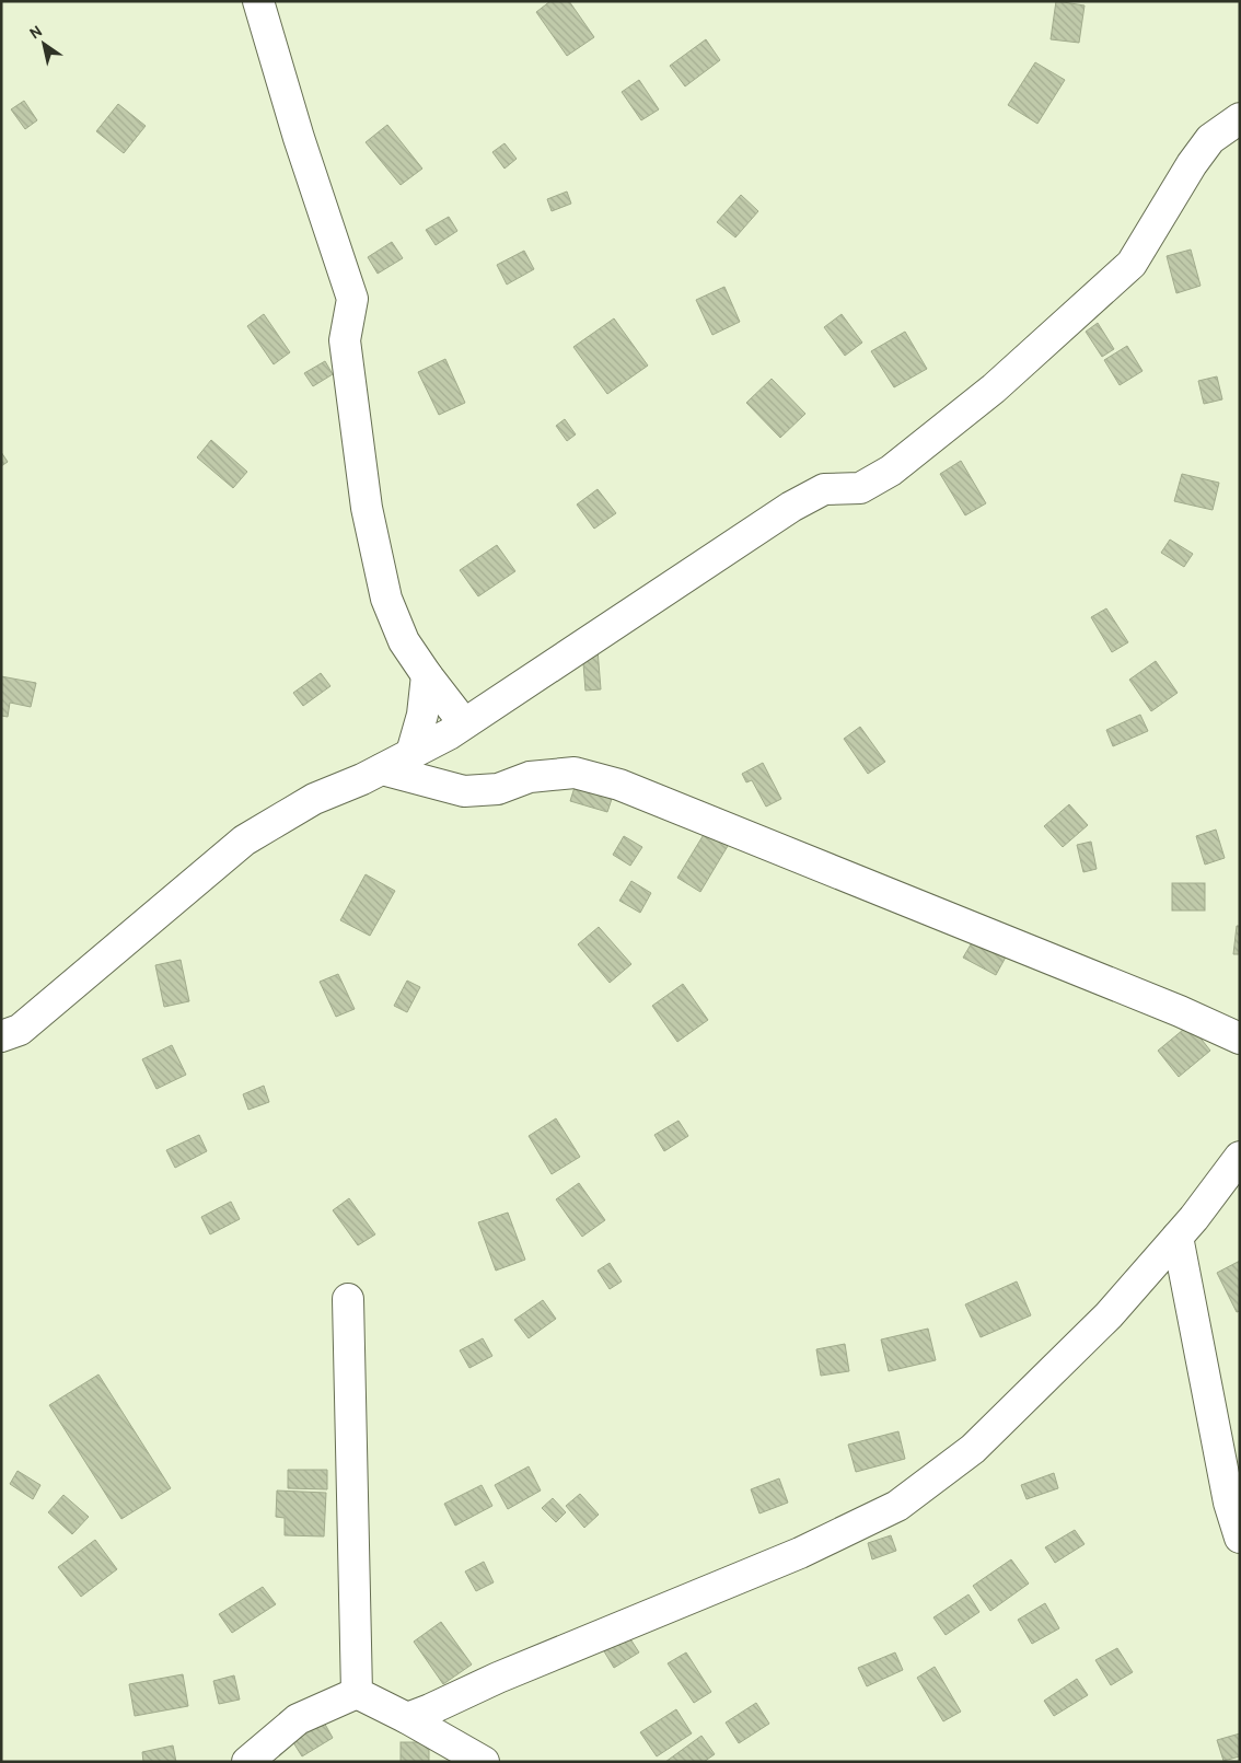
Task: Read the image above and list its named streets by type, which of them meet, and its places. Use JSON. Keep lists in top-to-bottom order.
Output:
{
  "north": "top left"
}
